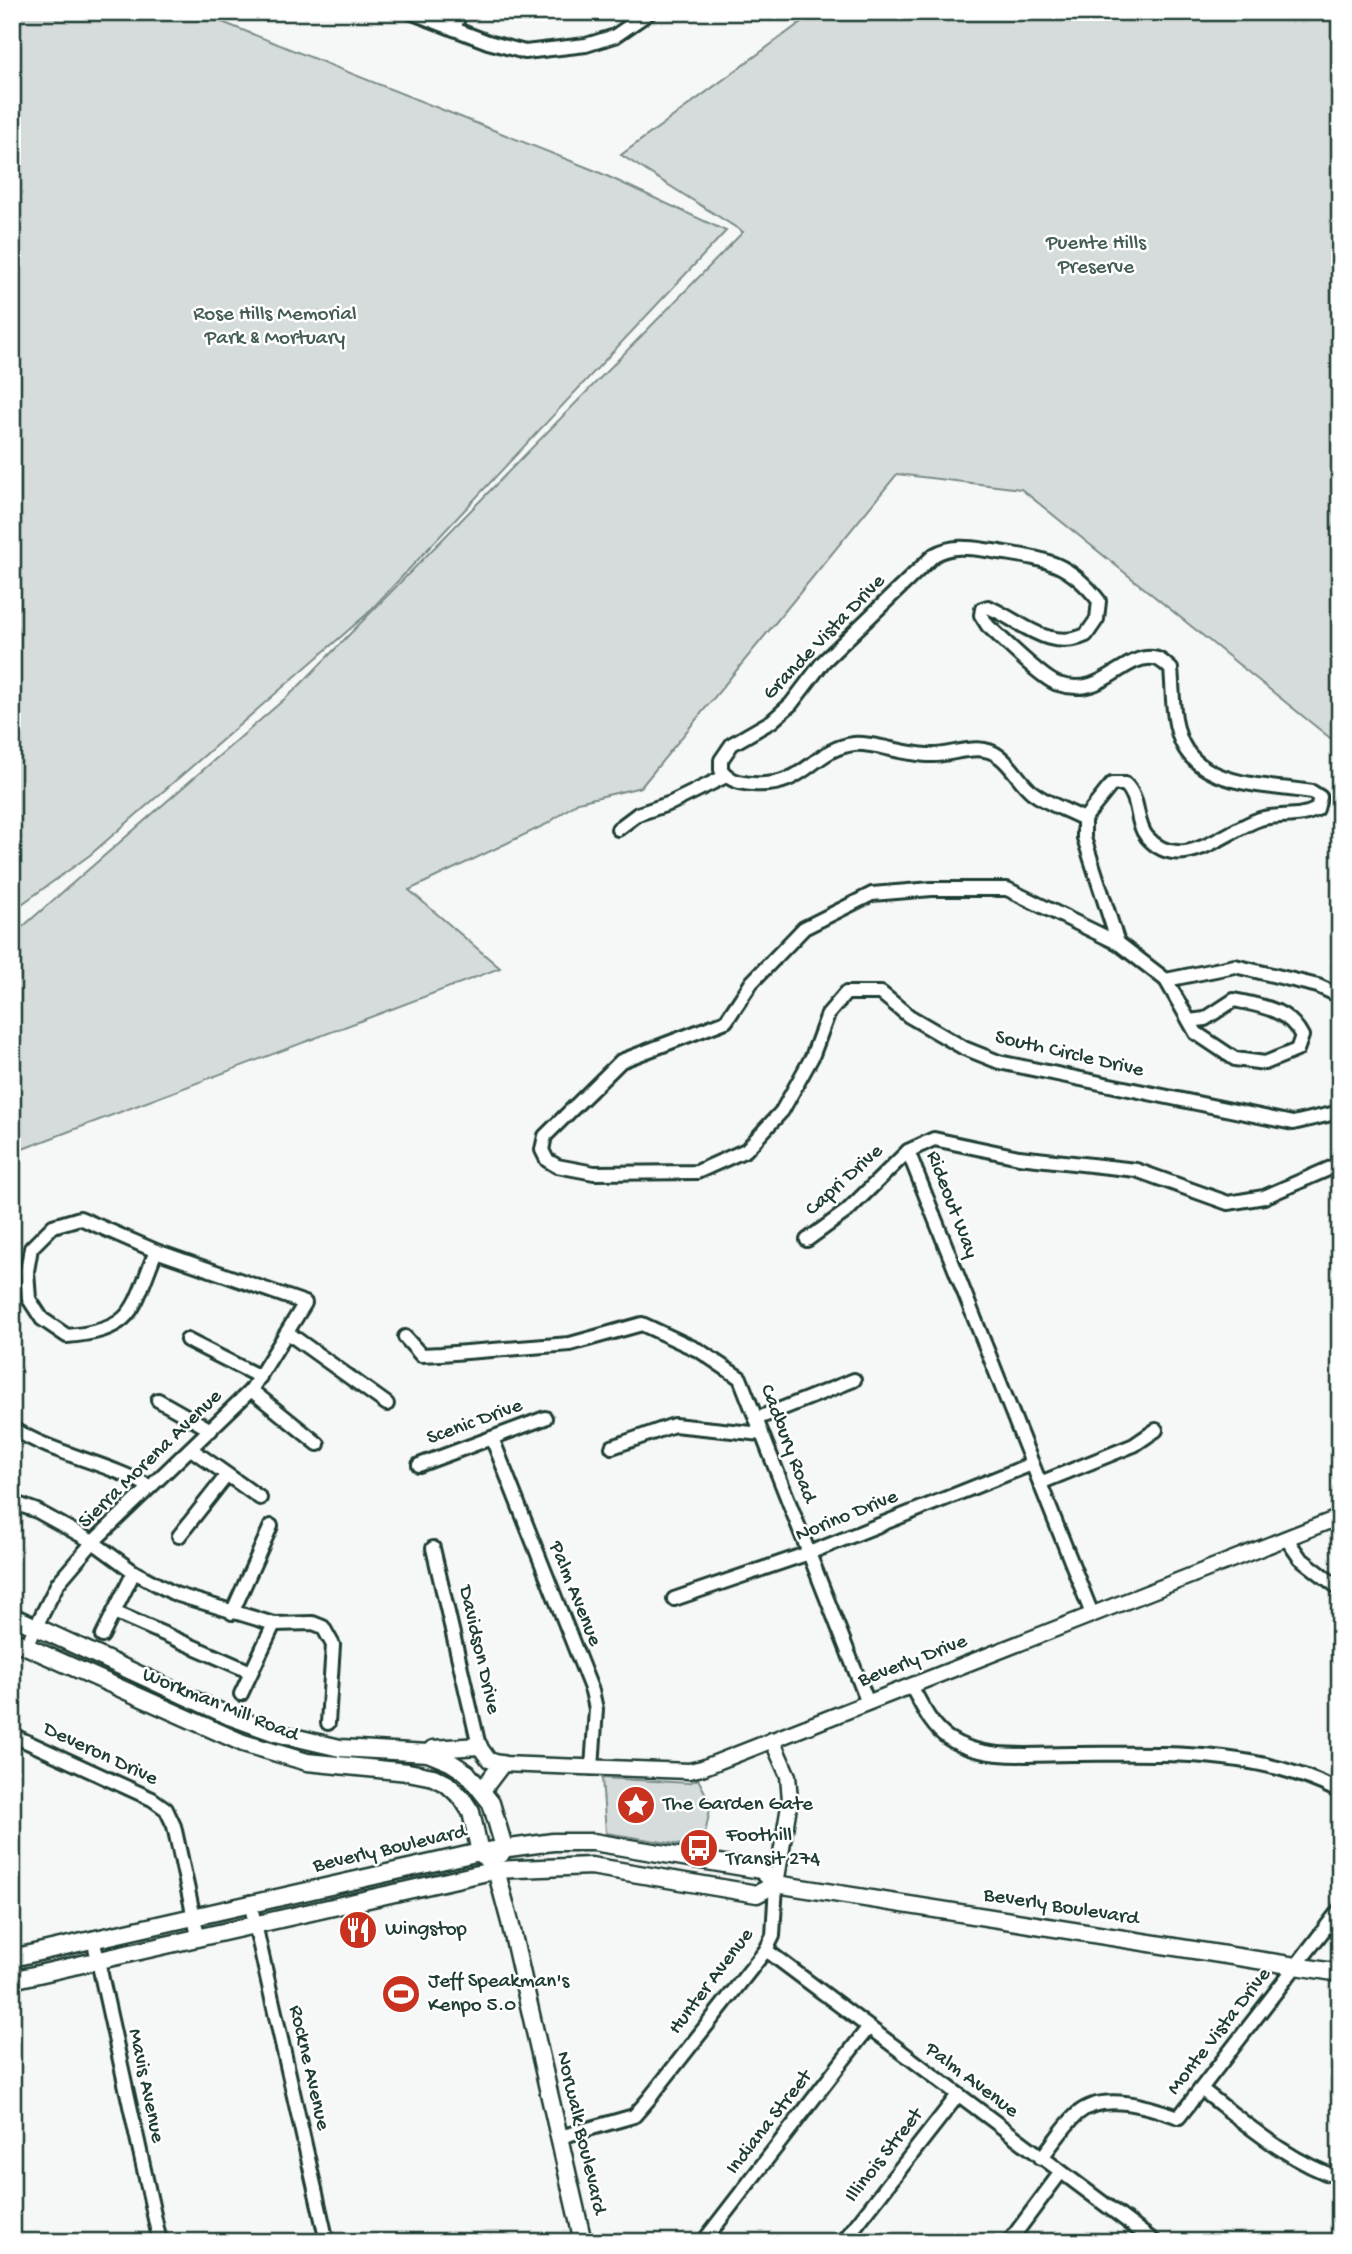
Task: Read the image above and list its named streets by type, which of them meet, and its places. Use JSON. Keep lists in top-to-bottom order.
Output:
{
  "streets": {
    "main road": ["Workman Mill Road", "Beverly Boulevard", "Norwalk Boulevard"],
    "street": [
      "Grande Vista Drive",
      "South Circle Drive",
      "Capri Drive",
      "Rideout Way",
      "Scenic Drive",
      "Cadbury Road",
      "Sierra Morena Avenue",
      "Norino Drive",
      "Palm Avenue",
      "Davidson Drive",
      "Beverly Drive",
      "Deveron Drive",
      "Hunter Avenue",
      "Monte Vista Drive",
      "Rockne Avenue",
      "Mavis Avenue",
      "Indiana Street",
      "Illinois Street"
    ]
  },
  "crossings": [
    ["Capri Drive", "Rideout Way"],
    ["Rideout Way", "Norino Drive"],
    ["Rideout Way", "Beverly Drive"],
    ["Scenic Drive", "Palm Avenue"],
    ["Cadbury Road", "Norino Drive"],
    ["Cadbury Road", "Beverly Drive"],
    ["Sierra Morena Avenue", "Workman Mill Road"],
    ["Palm Avenue", "Beverly Drive"],
    ["Palm Avenue", "Hunter Avenue"],
    ["Palm Avenue", "Monte Vista Drive"],
    ["Palm Avenue", "Indiana Street"],
    ["Palm Avenue", "Illinois Street"],
    ["Davidson Drive", "Beverly Drive"],
    ["Beverly Drive", "Hunter Avenue"],
    ["Workman Mill Road", "Beverly Boulevard"],
    ["Workman Mill Road", "Norwalk Boulevard"],
    ["Deveron Drive", "Beverly Boulevard"],
    ["Beverly Boulevard", "Hunter Avenue"],
    ["Beverly Boulevard", "Monte Vista Drive"],
    ["Beverly Boulevard", "Rockne Avenue"],
    ["Beverly Boulevard", "Mavis Avenue"],
    ["Beverly Boulevard", "Norwalk Boulevard"],
    ["Hunter Avenue", "Norwalk Boulevard"]
  ],
  "parks": ["Puente Hills Preserve", "Rose Hills Memorial Park & Mortuary"],
  "places": {
    "place": ["The Garden Gate"],
    "bus stop": ["Foothill Transit 274"],
    "restaurant": ["Wingstop"],
    "sports": ["Jeff Speakman's Kenpo 5.0"]
  }
}
